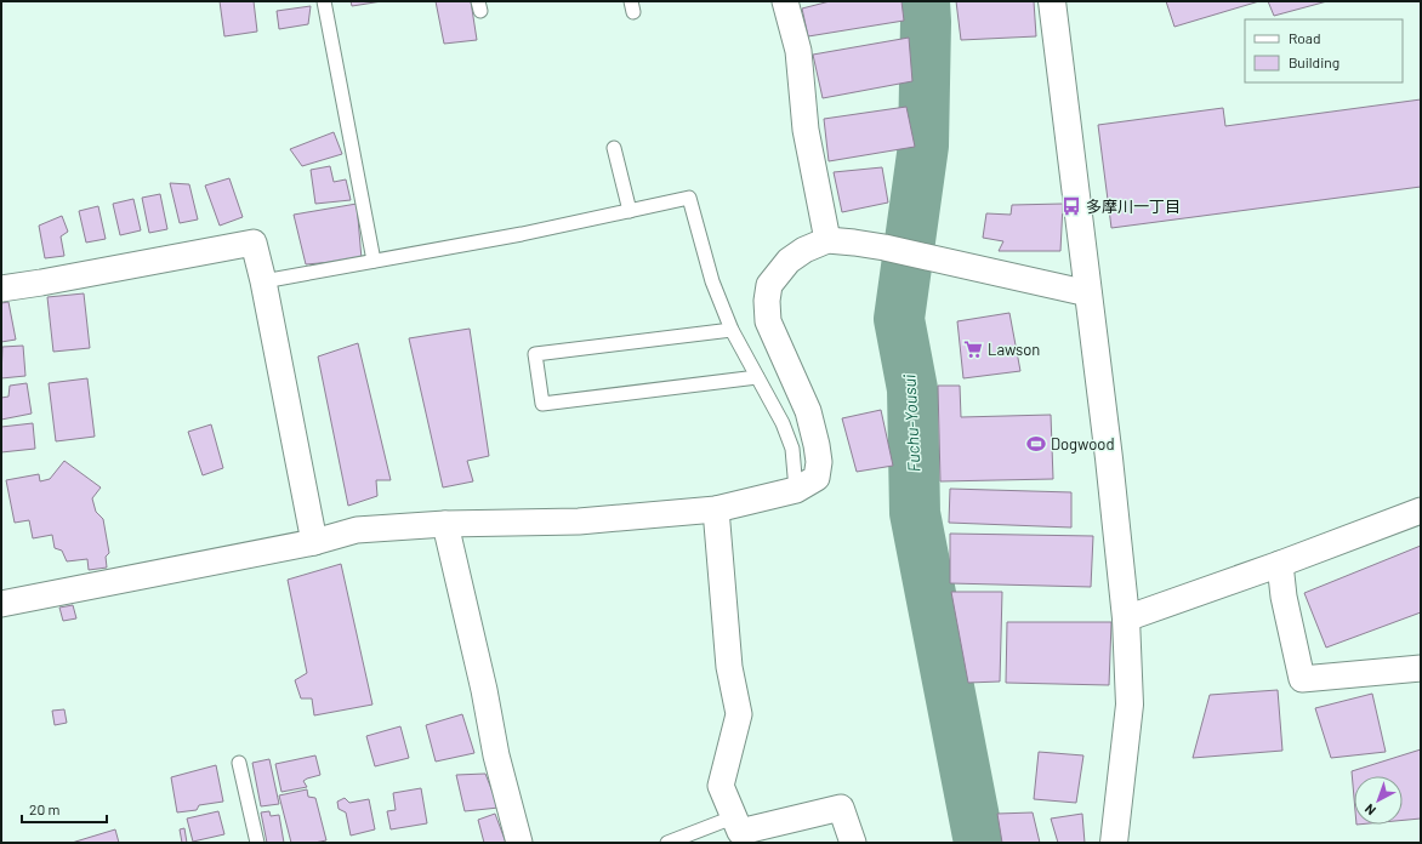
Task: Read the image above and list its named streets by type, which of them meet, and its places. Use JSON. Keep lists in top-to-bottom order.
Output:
{
  "water": ["Fuchu-Yousui"],
  "places": {
    "bus stop": ["多摩川一丁目"],
    "supermarket": ["Lawson"],
    "sports": ["Dogwood"]
  },
  "legend": ["Road", "Building"],
  "scale_bar": "20 m",
  "north": "bottom left"
}
